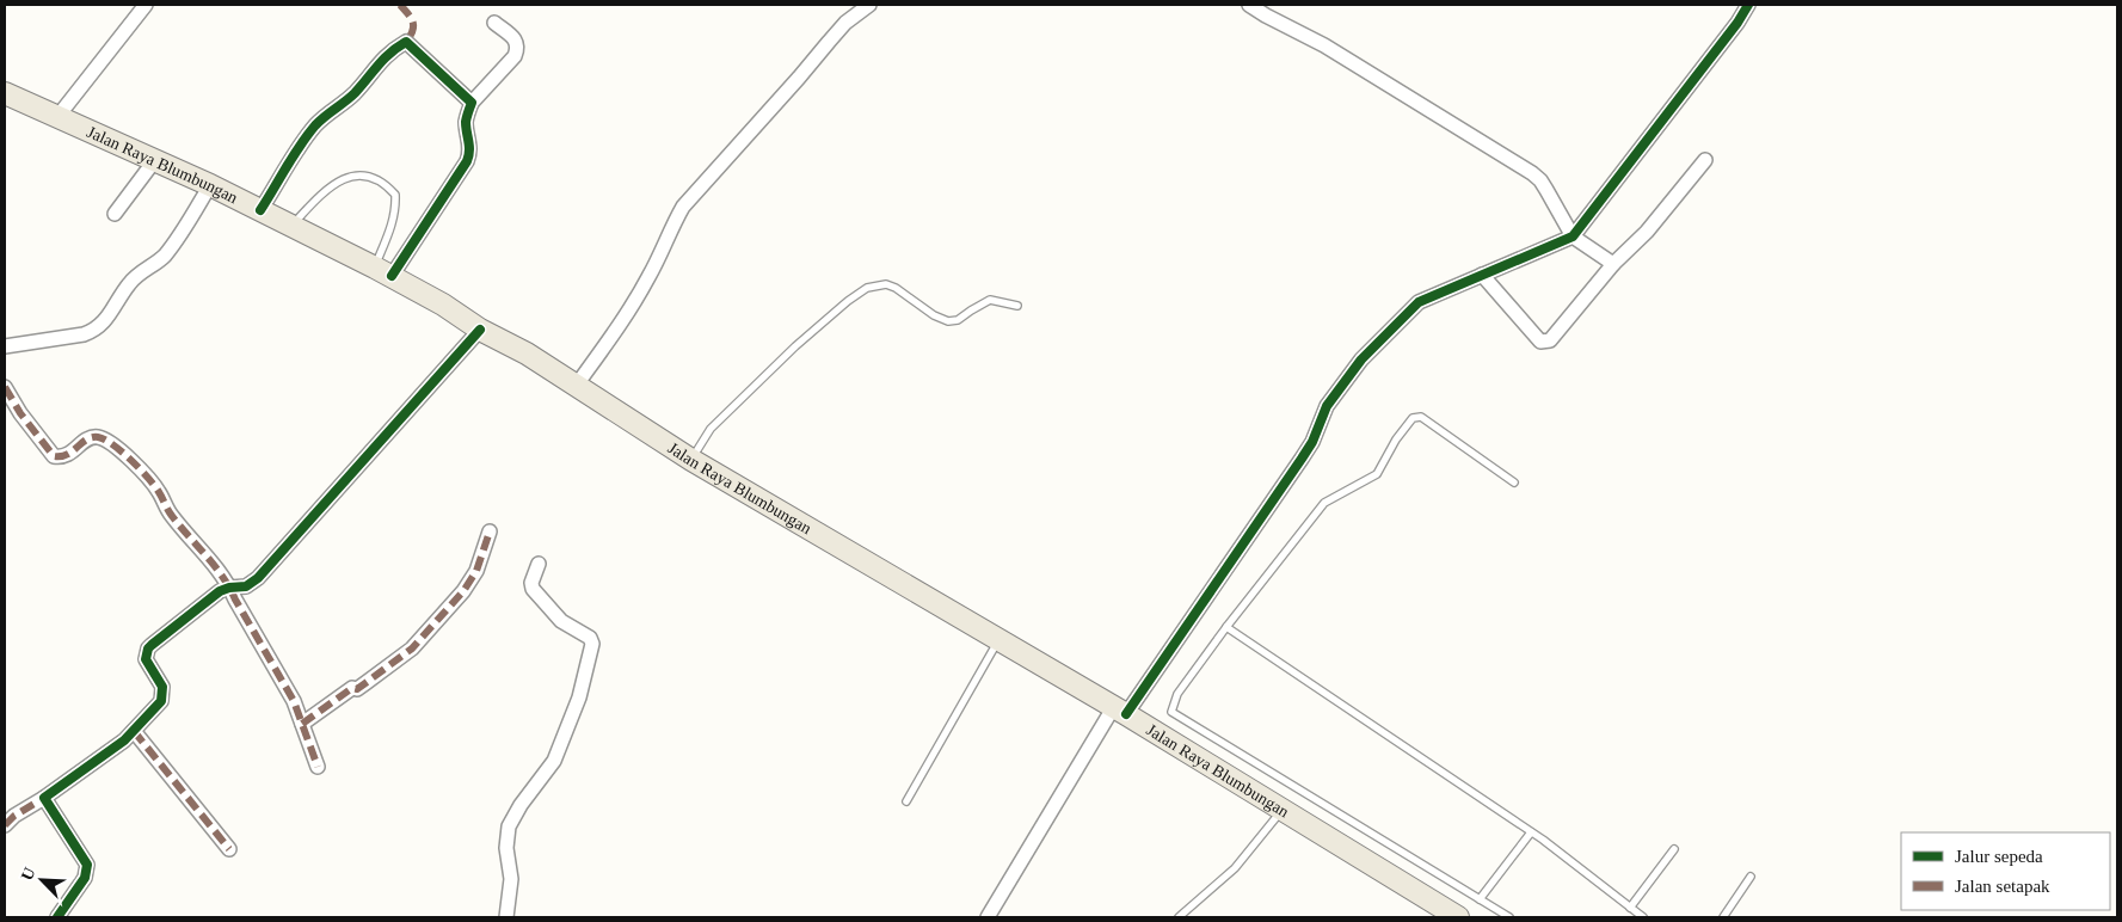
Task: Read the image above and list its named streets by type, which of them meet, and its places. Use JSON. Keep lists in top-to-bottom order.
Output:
{
  "streets": {
    "main road": ["Jalan Raya Blumbungan"]
  },
  "legend": ["Jalur sepeda", "Jalan setapak"],
  "north": "top left"
}
